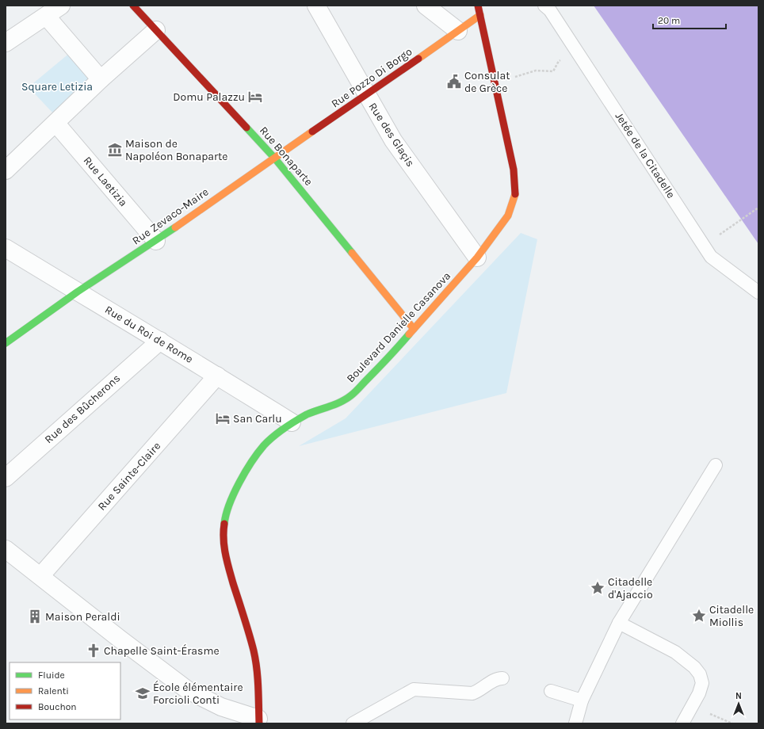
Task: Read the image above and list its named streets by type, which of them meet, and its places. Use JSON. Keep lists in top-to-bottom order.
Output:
{
  "streets": {
    "street": [
      "Rue Pozzo Di Borgo",
      "Rue des Glaçis",
      "Rue Bonaparte",
      "Rue Laetizia",
      "Rue Zevaco-Maire",
      "Boulevard Danielle Casanova",
      "Rue du Roi de Rome",
      "Rue des Bûcherons",
      "Rue Sainte-Claire"
    ],
    "lane": ["Jetée de la Citadelle"]
  },
  "crossings": [
    ["Rue Pozzo Di Borgo", "Rue des Glaçis"],
    ["Rue Pozzo Di Borgo", "Rue Bonaparte"],
    ["Rue Pozzo Di Borgo", "Rue Zevaco-Maire"],
    ["Rue Pozzo Di Borgo", "Boulevard Danielle Casanova"],
    ["Rue des Glaçis", "Boulevard Danielle Casanova"],
    ["Rue Bonaparte", "Rue Zevaco-Maire"],
    ["Rue Bonaparte", "Boulevard Danielle Casanova"],
    ["Rue Laetizia", "Rue Zevaco-Maire"],
    ["Rue Zevaco-Maire", "Rue du Roi de Rome"],
    ["Boulevard Danielle Casanova", "Rue du Roi de Rome"],
    ["Rue du Roi de Rome", "Rue des Bûcherons"],
    ["Rue du Roi de Rome", "Rue Sainte-Claire"]
  ],
  "parks": ["Square Letizia"],
  "places": {
    "public building": ["Consulat de Grèce"],
    "hotel": ["Domu Palazzu", "San Carlu"],
    "museum": ["Maison de Napoléon Bonaparte"],
    "place": ["Citadelle d'Ajaccio", "Citadelle Miollis"],
    "building": ["Maison Peraldi"],
    "church": ["Chapelle Saint-Érasme"],
    "school or university": ["École élémentaire Forcioli Conti"]
  },
  "legend": ["Fluide", "Ralenti", "Bouchon"],
  "scale_bar": "20 m",
  "north": "top"
}
